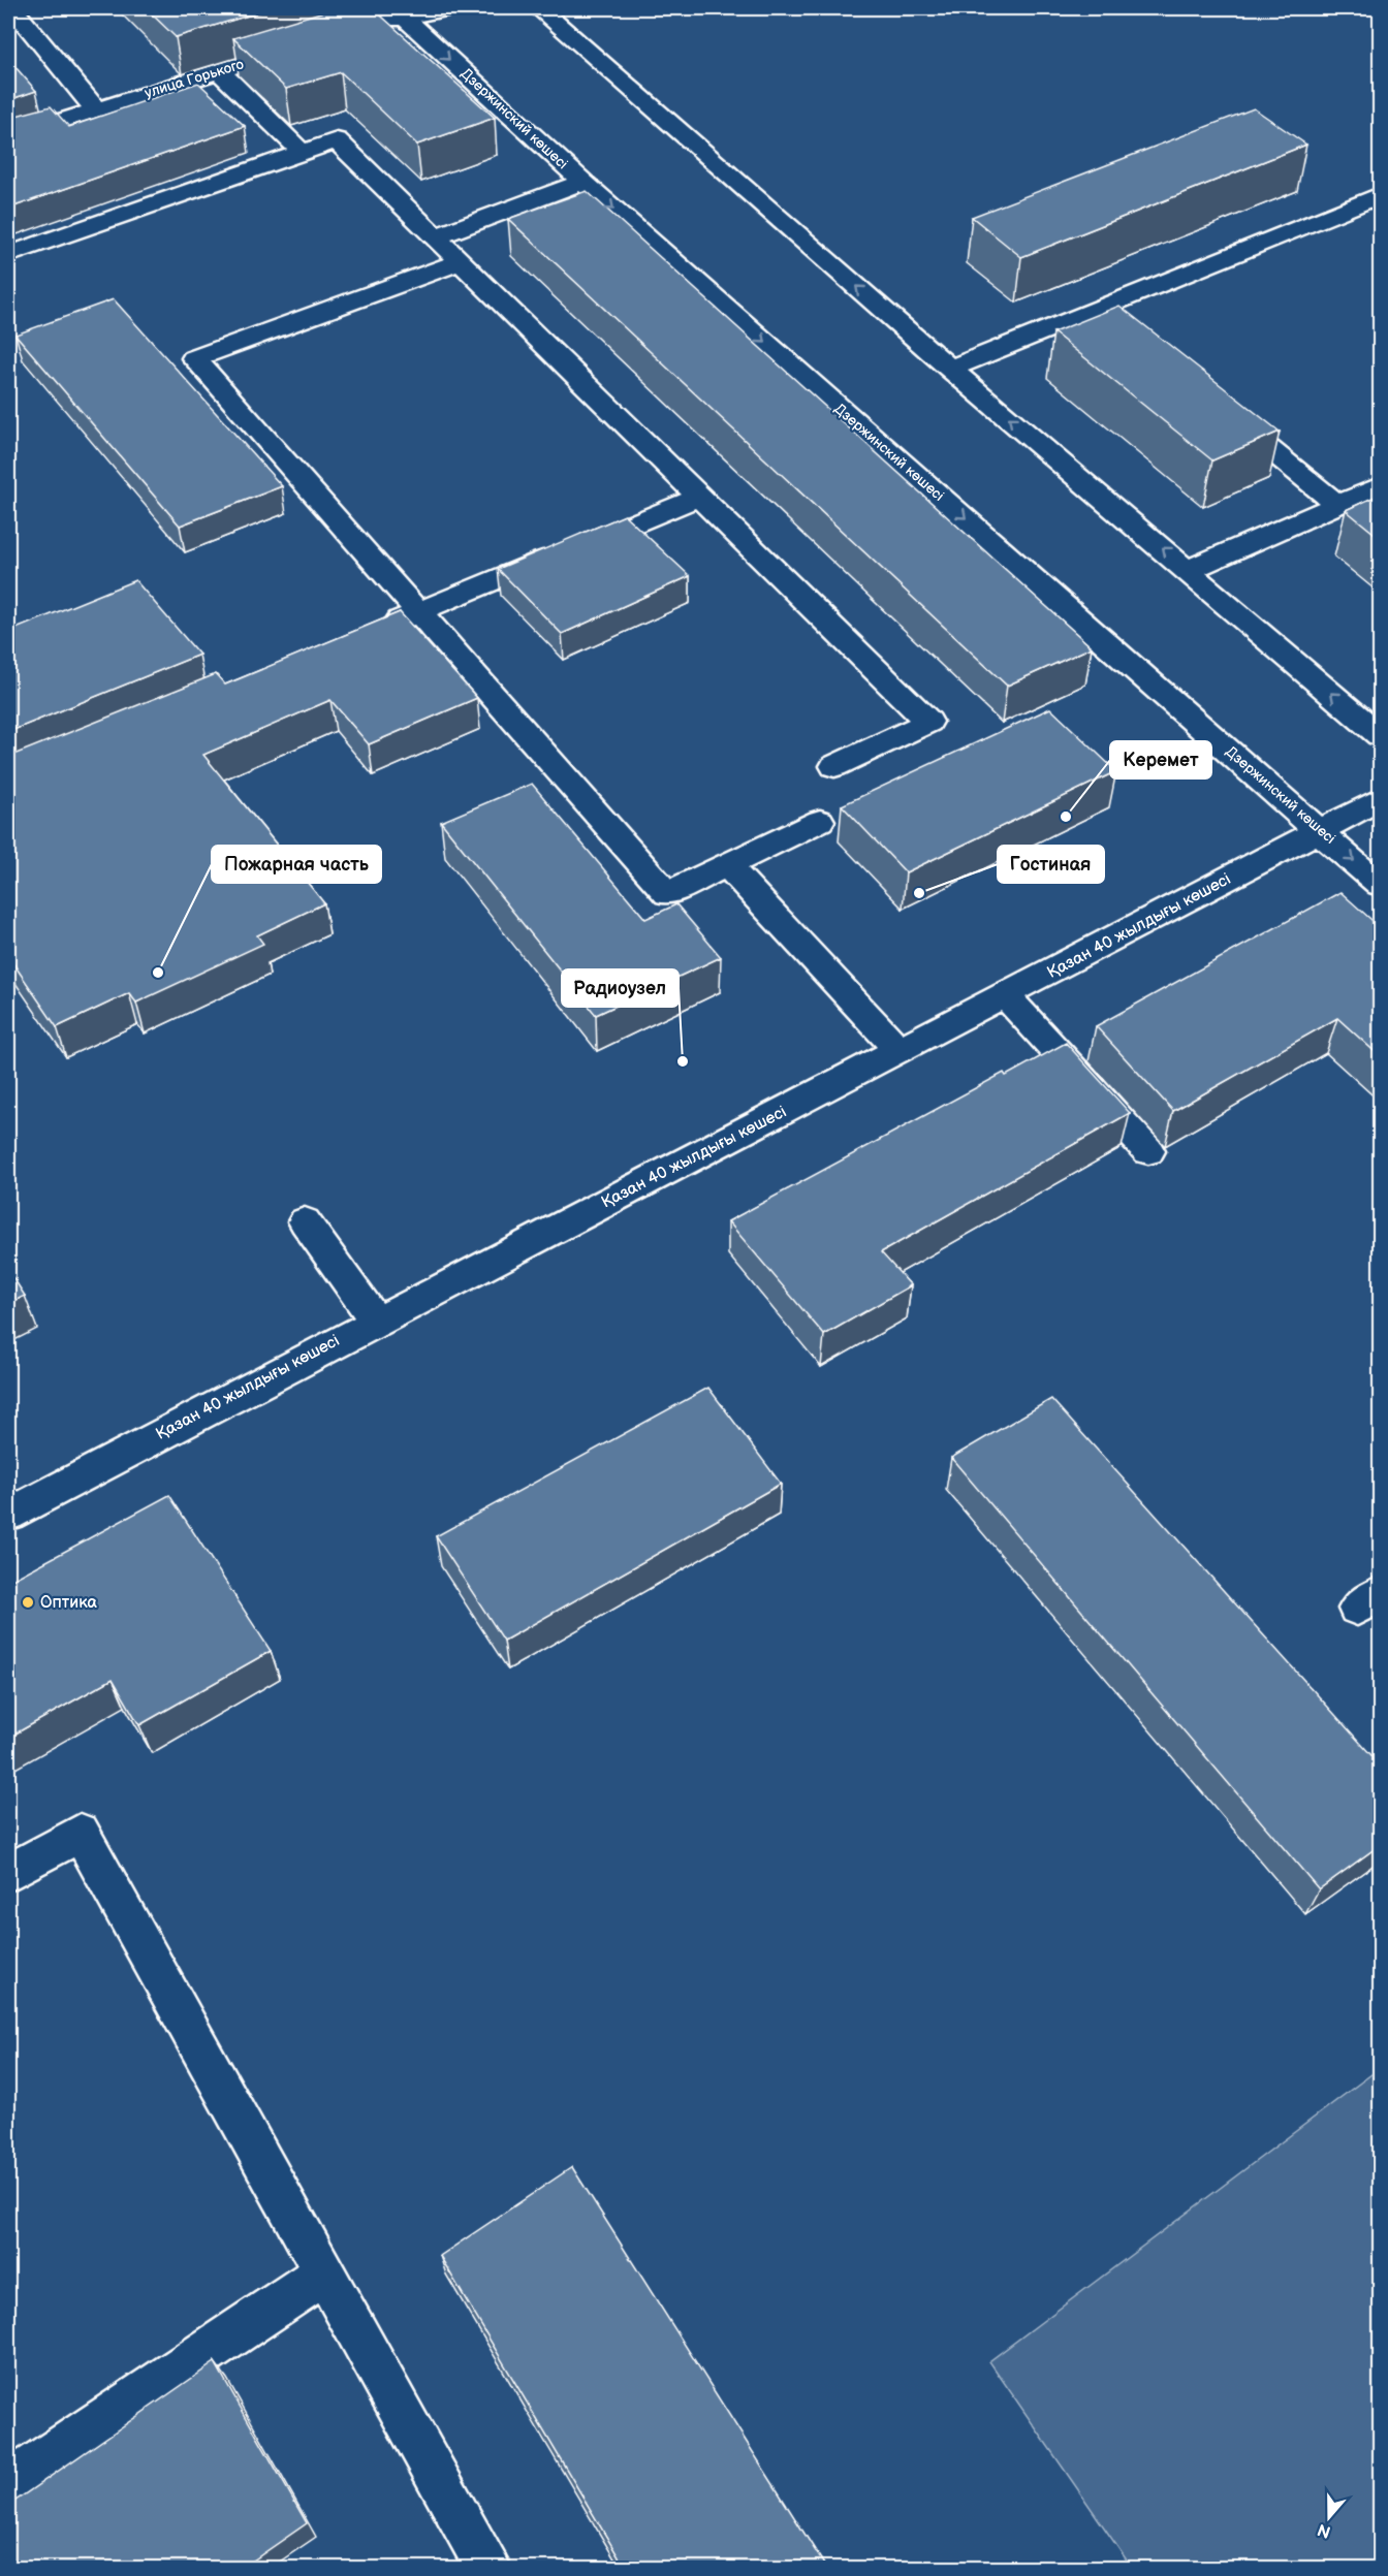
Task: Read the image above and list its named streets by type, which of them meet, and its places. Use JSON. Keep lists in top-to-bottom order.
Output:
{
  "streets": {
    "street": ["улица Горького", "Дзержинский көшесі", "Қазан 40 жылдығы көшесі"]
  },
  "crossings": [
    ["Дзержинский көшесі", "Қазан 40 жылдығы көшесі"]
  ],
  "places": [
    "Керемет",
    "Гостиная",
    "Пожарная часть",
    "Радиоузел",
    "Оптика"
  ],
  "north": "bottom"
}
